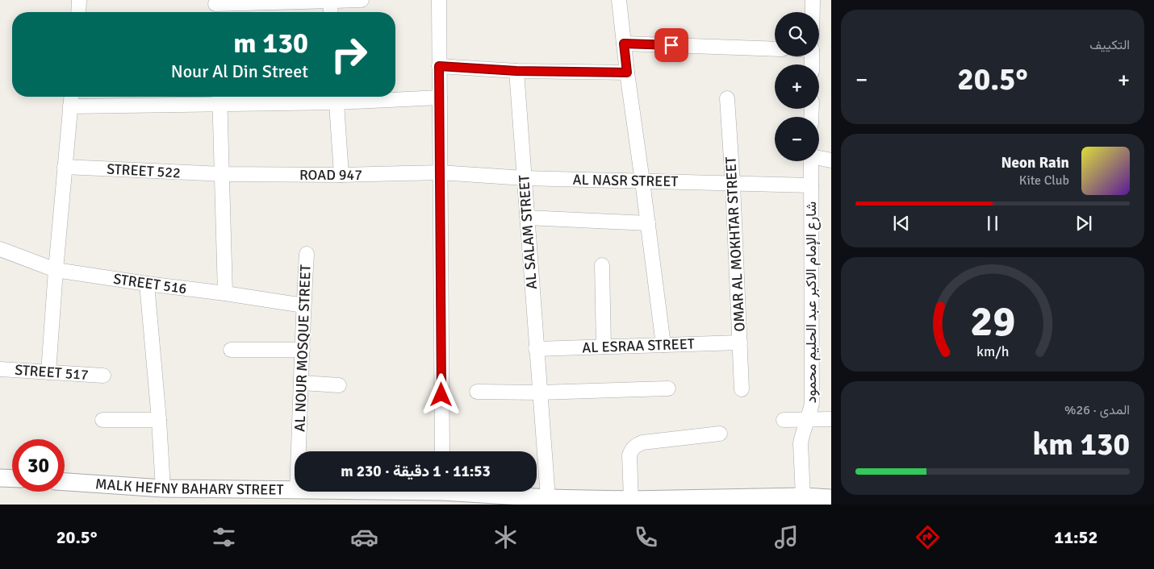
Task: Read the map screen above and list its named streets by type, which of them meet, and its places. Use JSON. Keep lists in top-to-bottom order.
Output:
{
  "streets": {
    "street": [
      "STREET 522",
      "ROAD 947",
      "AL NASR STREET",
      "AL SALAM STREET",
      "OMAR AL MOKHTAR STREET",
      "STREET 516",
      "شارع الإمام الاكبر عبد الحليم محمود",
      "AL ESRAA STREET",
      "AL NOUR MOSQUE STREET",
      "STREET 517",
      "MALK HEFNY BAHARY STREET"
    ]
  },
  "crossings": [
    ["STREET 522", "ROAD 947"],
    ["ROAD 947", "AL NASR STREET"],
    ["AL NASR STREET", "AL SALAM STREET"],
    ["AL NASR STREET", "OMAR AL MOKHTAR STREET"],
    ["AL NASR STREET", "شارع الإمام الاكبر عبد الحليم محمود"],
    ["AL SALAM STREET", "AL ESRAA STREET"],
    ["AL SALAM STREET", "MALK HEFNY BAHARY STREET"],
    ["OMAR AL MOKHTAR STREET", "AL ESRAA STREET"],
    ["STREET 516", "AL NOUR MOSQUE STREET"],
    ["شارع الإمام الاكبر عبد الحليم محمود", "MALK HEFNY BAHARY STREET"]
  ],
  "page": {
    "tile": [
      "التكييف",
      ["المدى · 26%", "130 km"]
    ],
    "map_buttons": ["+", "−"],
    "turn": ["130 m", "Nour Al Din Street"],
    "heat": ["−", "20.5°", "+"],
    "song": ["Neon Rain", "Kite Club"],
    "limit": "30",
    "trip": "11:53 · 1 دقيقة · 230 m",
    "tabs": ["11:52", "20.5°"],
    "gauge": ["29", "km/h"]
  }
}
